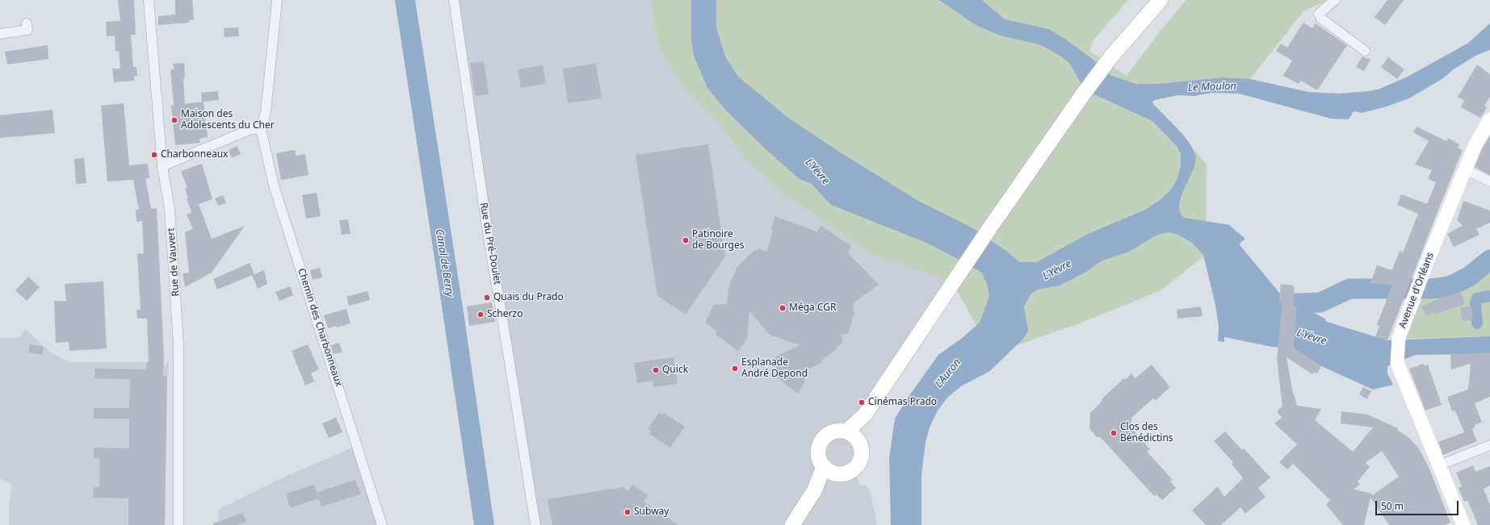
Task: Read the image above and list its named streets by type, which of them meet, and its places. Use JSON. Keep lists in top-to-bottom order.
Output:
{
  "streets": {
    "main road": ["Avenue d'Orléans"],
    "street": ["Rue du Pré-Doulet", "Rue de Vauvert", "Chemin des Charbonneaux"]
  },
  "water": [
    "Le Moulon",
    "L'Yèvre",
    "Canal de Berry",
    "L'Auron"
  ],
  "places": [
    "Maison des Adolescents du Cher",
    "Charbonneaux",
    "Patinoire de Bourges",
    "Quais du Prado",
    "Méga CGR",
    "Scherzo",
    "Esplanade André Depond",
    "Quick",
    "Cinémas Prado",
    "Clos des Bénédictins",
    "Subway"
  ],
  "scale_bar": "50 m"
}
